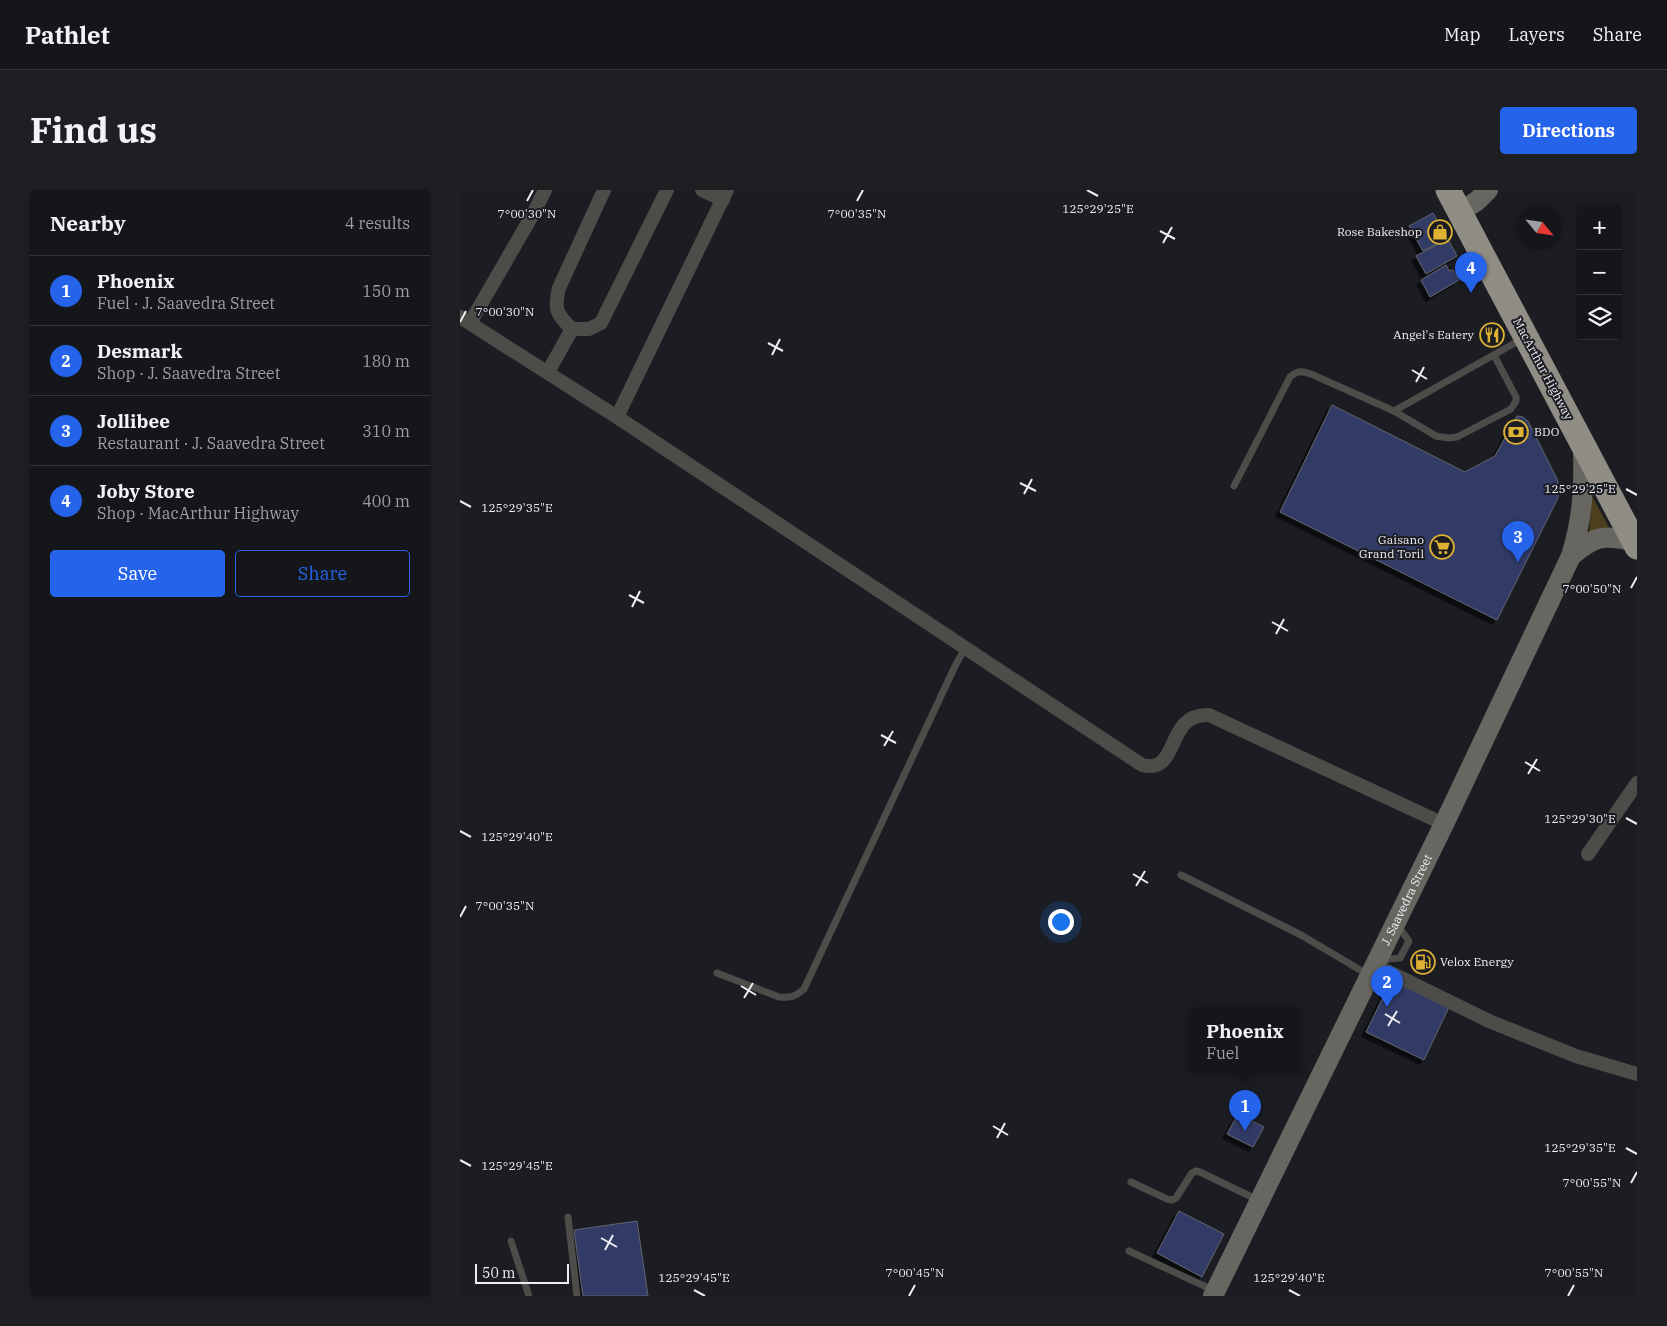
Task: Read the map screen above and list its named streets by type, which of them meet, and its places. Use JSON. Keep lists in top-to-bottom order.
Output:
{
  "streets": {
    "highway": ["MacArthur Highway"],
    "main road": ["J. Saavedra Street"]
  },
  "crossings": [
    ["MacArthur Highway", "J. Saavedra Street"]
  ],
  "places": {
    "shop": ["Rose Bakeshop"],
    "restaurant": ["Angel's Eatery"],
    "bank": ["BDO"],
    "supermarket": ["Gaisano Grand Toril"],
    "fuel station": ["Velox Energy"]
  },
  "scale_bar": "50 m",
  "north": "bottom right",
  "page": {
    "header": "Pathlet",
    "nav": ["Map", "Layers", "Share"],
    "title": "Find us",
    "buttons": [
      "Directions",
      ["Save", "Share"]
    ],
    "heading": ["Nearby", "4 results"],
    "map_buttons": ["+", "−"],
    "pins": [
      "4",
      "3",
      "2",
      "1"
    ],
    "list": [
      {
        "mark": "1",
        "name": "Phoenix",
        "note": "Fuel · J. Saavedra Street",
        "value": "150 m"
      },
      {
        "mark": "2",
        "name": "Desmark",
        "note": "Shop · J. Saavedra Street",
        "value": "180 m"
      },
      {
        "mark": "3",
        "name": "Jollibee",
        "note": "Restaurant · J. Saavedra Street",
        "value": "310 m"
      },
      {
        "mark": "4",
        "name": "Joby Store",
        "note": "Shop · MacArthur Highway",
        "value": "400 m"
      }
    ],
    "popup": ["Phoenix", "Fuel"],
    "scale": "50 m"
  },
  "coordinates": [
    "125°29'25\"E",
    "7°00'30\"N",
    "7°00'35\"N",
    "125°29'35\"E",
    "7°00'50\"N",
    "125°29'30\"E",
    "125°29'40\"E",
    "125°29'45\"E",
    "7°00'55\"N",
    "7°00'45\"N"
  ]
}
